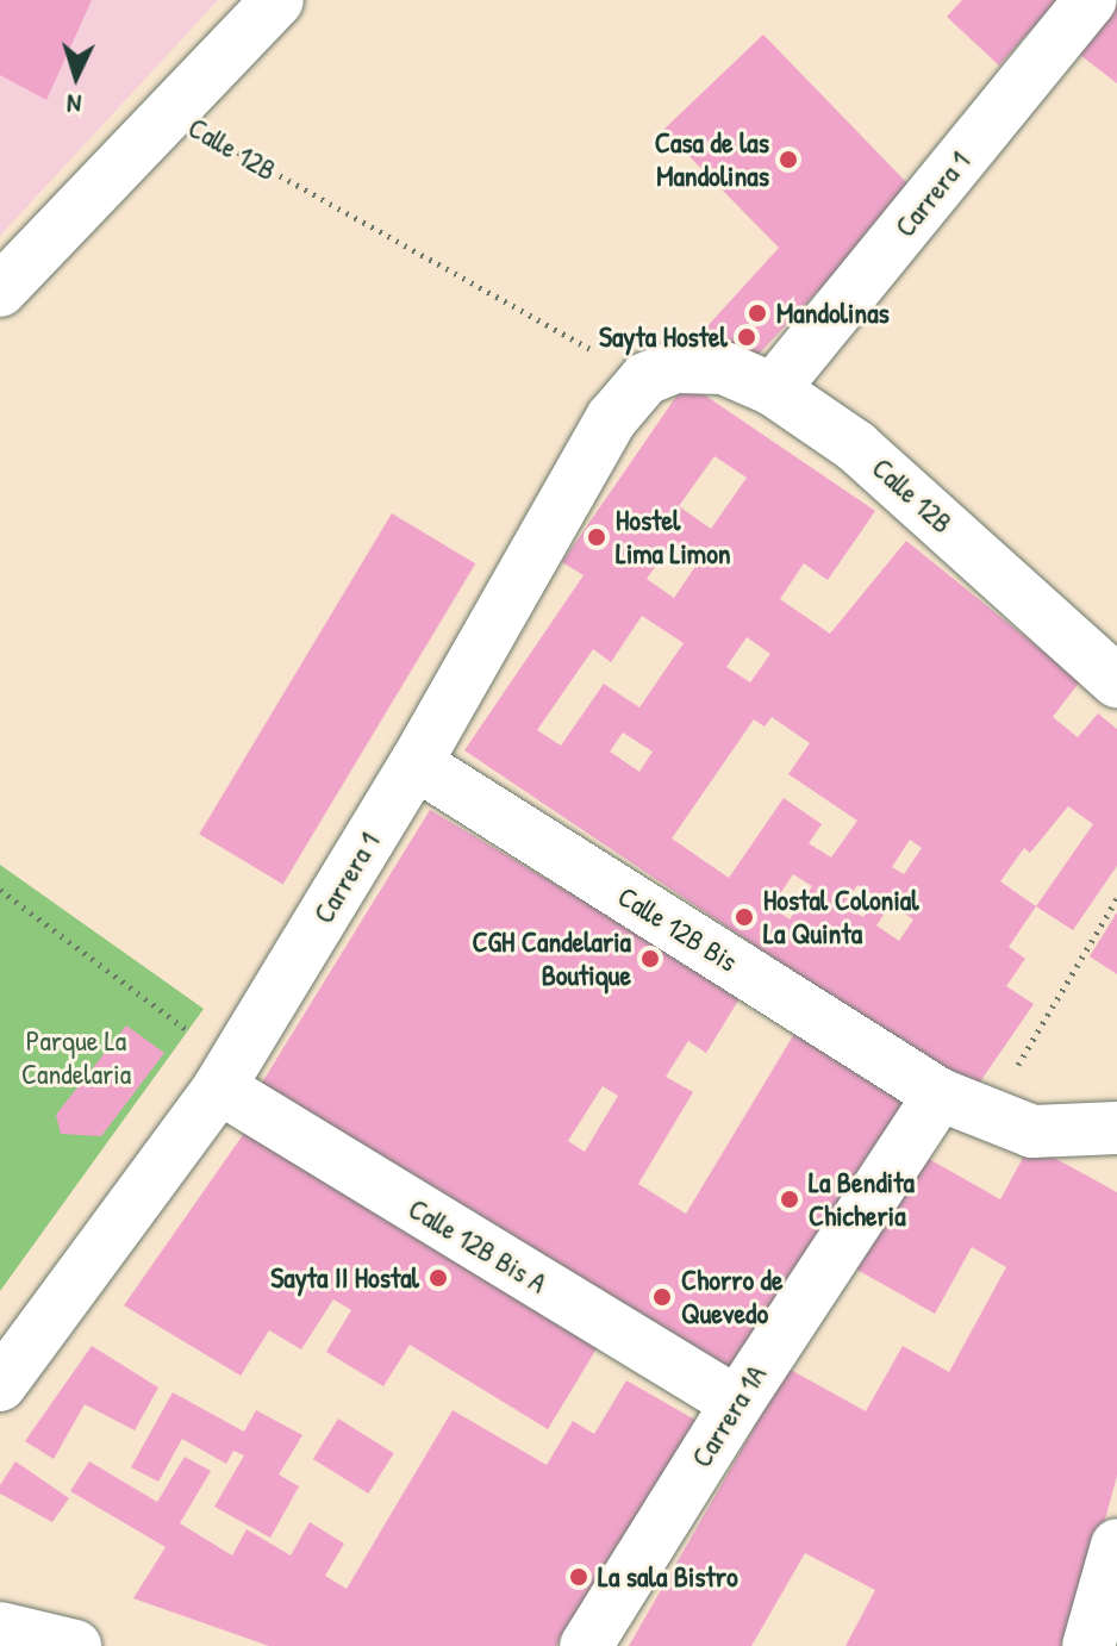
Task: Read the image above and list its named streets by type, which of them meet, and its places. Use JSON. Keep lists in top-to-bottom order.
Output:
{
  "streets": {
    "street": [
      "Calle 12B",
      "Carrera 1",
      "Calle 12B Bis",
      "Calle 12B Bis A",
      "Carrera 1A"
    ]
  },
  "crossings": [
    ["Calle 12B", "Carrera 1"],
    ["Carrera 1", "Calle 12B Bis"],
    ["Carrera 1", "Calle 12B Bis A"],
    ["Calle 12B Bis", "Carrera 1A"],
    ["Calle 12B Bis A", "Carrera 1A"]
  ],
  "parks": ["Parque La Candelaria"],
  "places": [
    "Casa de las Mandolinas",
    "Mandolinas",
    "Sayta Hostel",
    "Hostel Lima Limon",
    "Hostal Colonial La Quinta",
    "CGH Candelaria Boutique",
    "La Bendita Chicheria",
    "Sayta II Hostal",
    "Chorro de Quevedo",
    "La sala Bistro"
  ],
  "north": "bottom"
}
